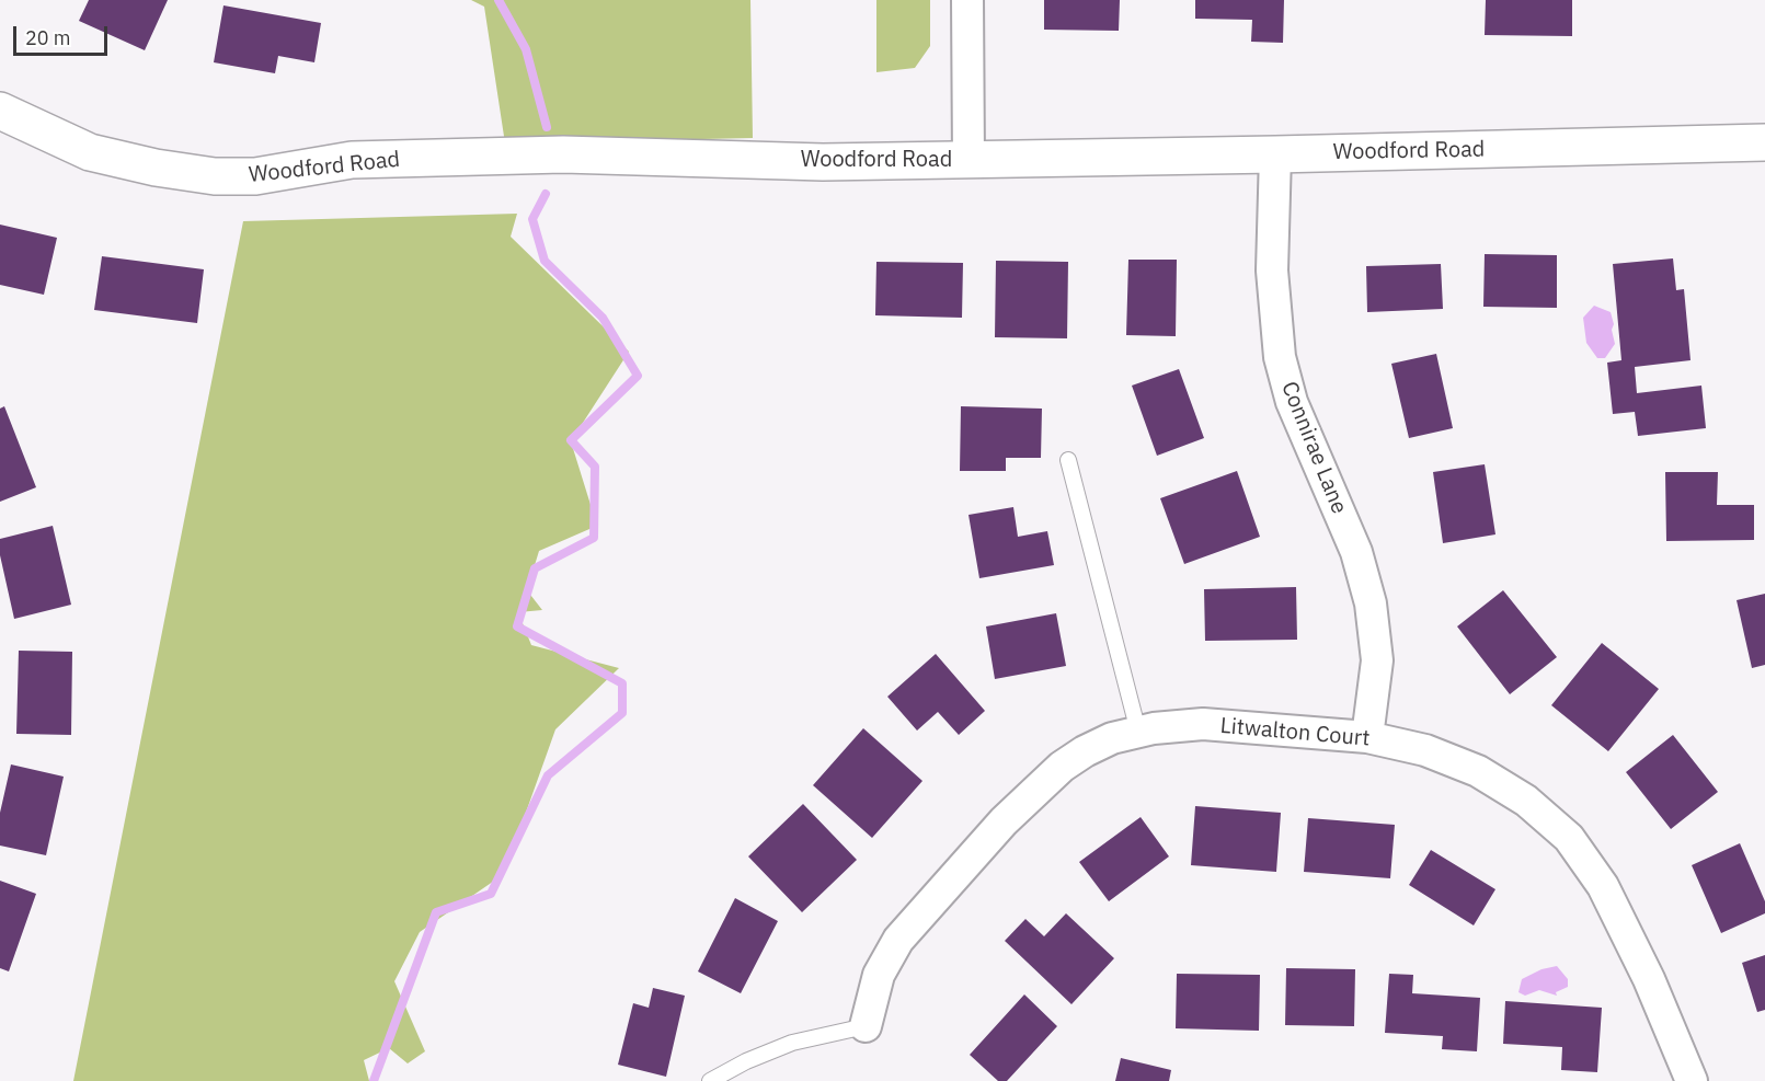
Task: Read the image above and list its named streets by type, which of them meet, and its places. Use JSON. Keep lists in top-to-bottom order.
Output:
{
  "streets": {
    "street": ["Woodford Road", "Connirae Lane", "Litwalton Court"]
  },
  "crossings": [
    ["Woodford Road", "Connirae Lane"],
    ["Connirae Lane", "Litwalton Court"]
  ],
  "scale_bar": "20 m"
}
